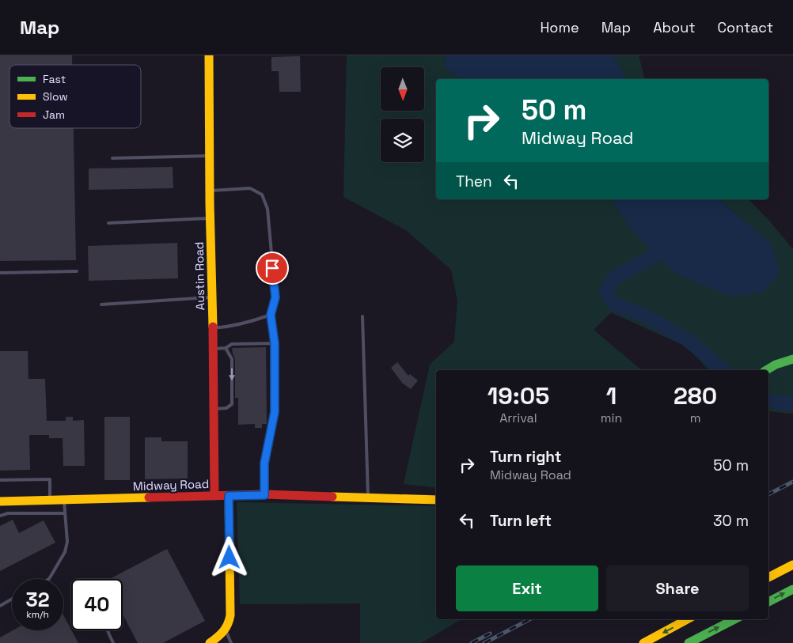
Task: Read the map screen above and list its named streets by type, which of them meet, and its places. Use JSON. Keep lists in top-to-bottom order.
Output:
{
  "streets": {
    "main road": ["Austin Road", "Midway Road"]
  },
  "crossings": [
    ["Austin Road", "Midway Road"]
  ],
  "legend": ["Fast", "Slow", "Jam"],
  "north": "bottom",
  "page": {
    "header": "Map",
    "nav": [
      "Home",
      "Map",
      "About",
      "Contact"
    ],
    "turn": ["50 m", "Midway Road"],
    "then": "Then",
    "eta": [
      "19:05",
      "Arrival",
      "1",
      "min",
      "280",
      "m"
    ],
    "list": [
      {
        "name": "Turn right",
        "note": "Midway Road",
        "value": "50 m"
      },
      {
        "name": "Turn left",
        "value": "30 m"
      }
    ],
    "buttons": ["Exit", "Share"],
    "speed": "32 km/h",
    "limit": "40"
  }
}
